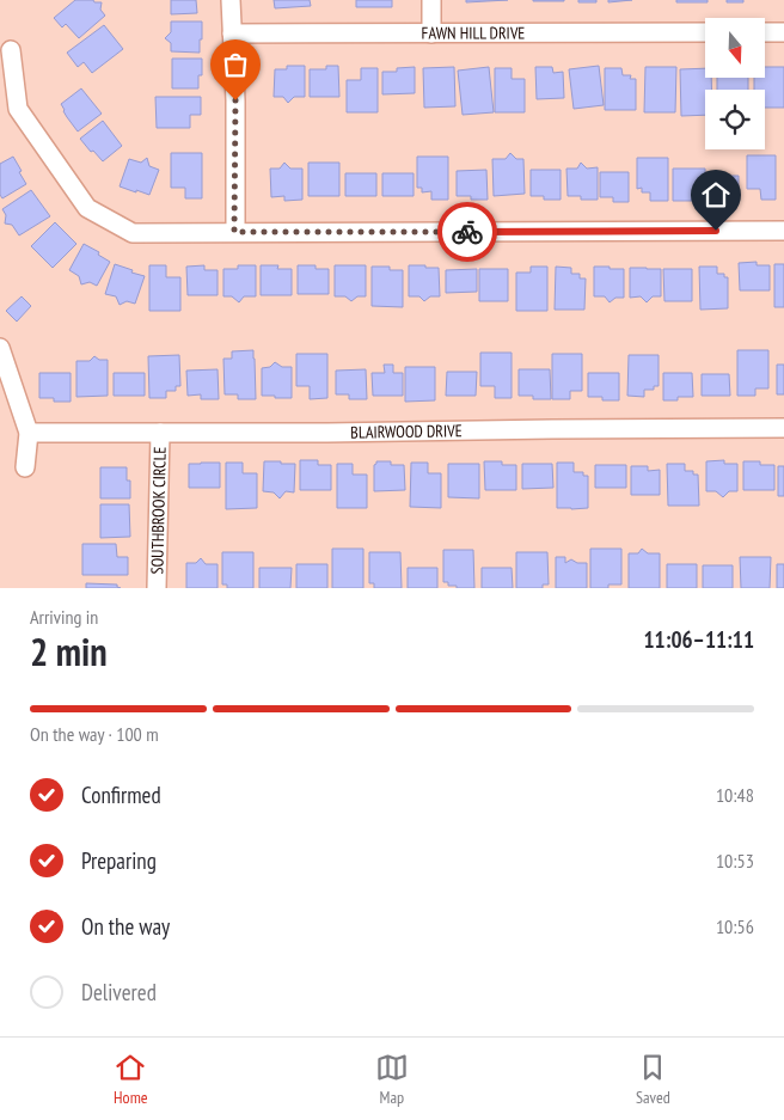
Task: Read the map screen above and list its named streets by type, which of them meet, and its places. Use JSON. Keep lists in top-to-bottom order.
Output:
{
  "streets": {
    "street": ["FAWN HILL DRIVE", "BLAIRWOOD DRIVE", "SOUTHBROOK CIRCLE"]
  },
  "crossings": [
    ["BLAIRWOOD DRIVE", "SOUTHBROOK CIRCLE"]
  ],
  "north": "bottom",
  "page": {
    "heading": ["2 min", "Arriving in", "11:06–11:11"],
    "bar": "On the way · 100 m",
    "list": [
      ["Confirmed", "10:48"],
      ["Preparing", "10:53"],
      ["On the way", "10:56"],
      "Delivered"
    ],
    "tabs": ["Home", "Map", "Saved"]
  }
}
